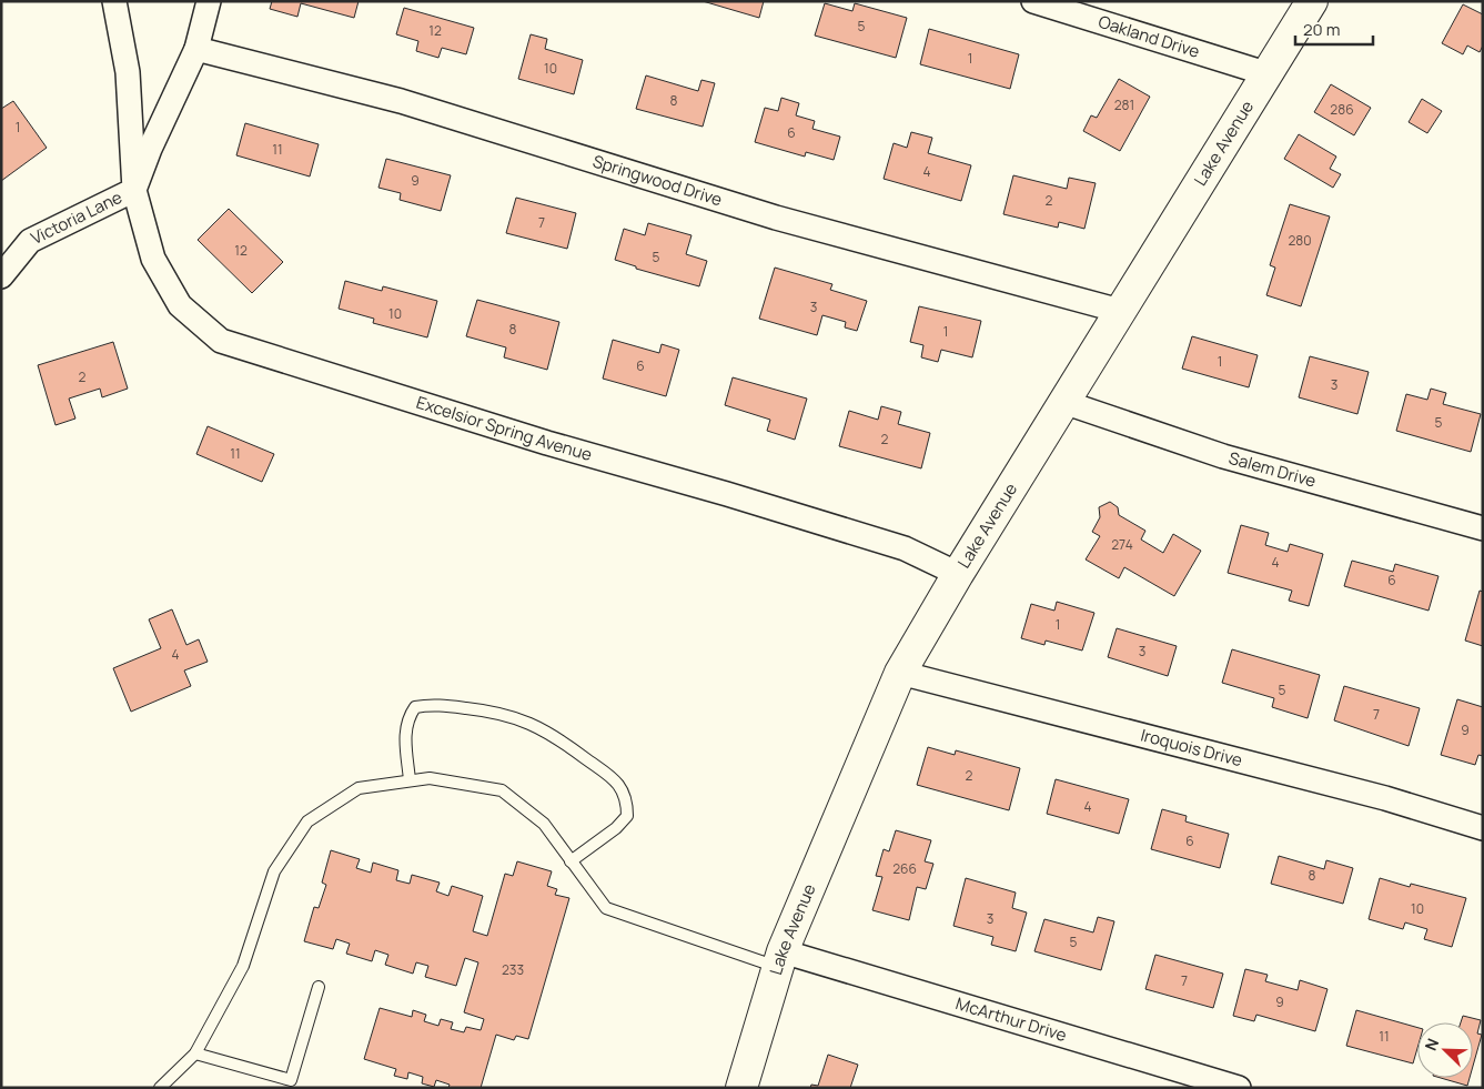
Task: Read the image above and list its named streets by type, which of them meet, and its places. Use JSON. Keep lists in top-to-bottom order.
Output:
{
  "streets": {
    "main road": ["Lake Avenue"],
    "street": [
      "Oakland Drive",
      "Springwood Drive",
      "Victoria Lane",
      "Excelsior Spring Avenue",
      "Salem Drive",
      "Iroquois Drive",
      "McArthur Drive"
    ]
  },
  "crossings": [
    ["Oakland Drive", "Lake Avenue"],
    ["Lake Avenue", "Springwood Drive"],
    ["Lake Avenue", "Excelsior Spring Avenue"],
    ["Lake Avenue", "Salem Drive"],
    ["Lake Avenue", "Iroquois Drive"],
    ["Lake Avenue", "McArthur Drive"],
    ["Victoria Lane", "Excelsior Spring Avenue"]
  ],
  "house_numbers": [
    "5",
    "12",
    "1",
    "10",
    "8",
    "281",
    "286",
    "1",
    "6",
    "11",
    "4",
    "9",
    "2",
    "7",
    "280",
    "12",
    "5",
    "3",
    "10",
    "8",
    "1",
    "1",
    "6",
    "2",
    "3",
    "5",
    "2",
    "11",
    "274",
    "4",
    "6",
    "1",
    "3",
    "4",
    "5",
    "7",
    "9",
    "2",
    "4",
    "6",
    "266",
    "8",
    "10",
    "3",
    "5",
    "233",
    "7",
    "9",
    "11"
  ],
  "scale_bar": "20 m",
  "north": "top left"
}
